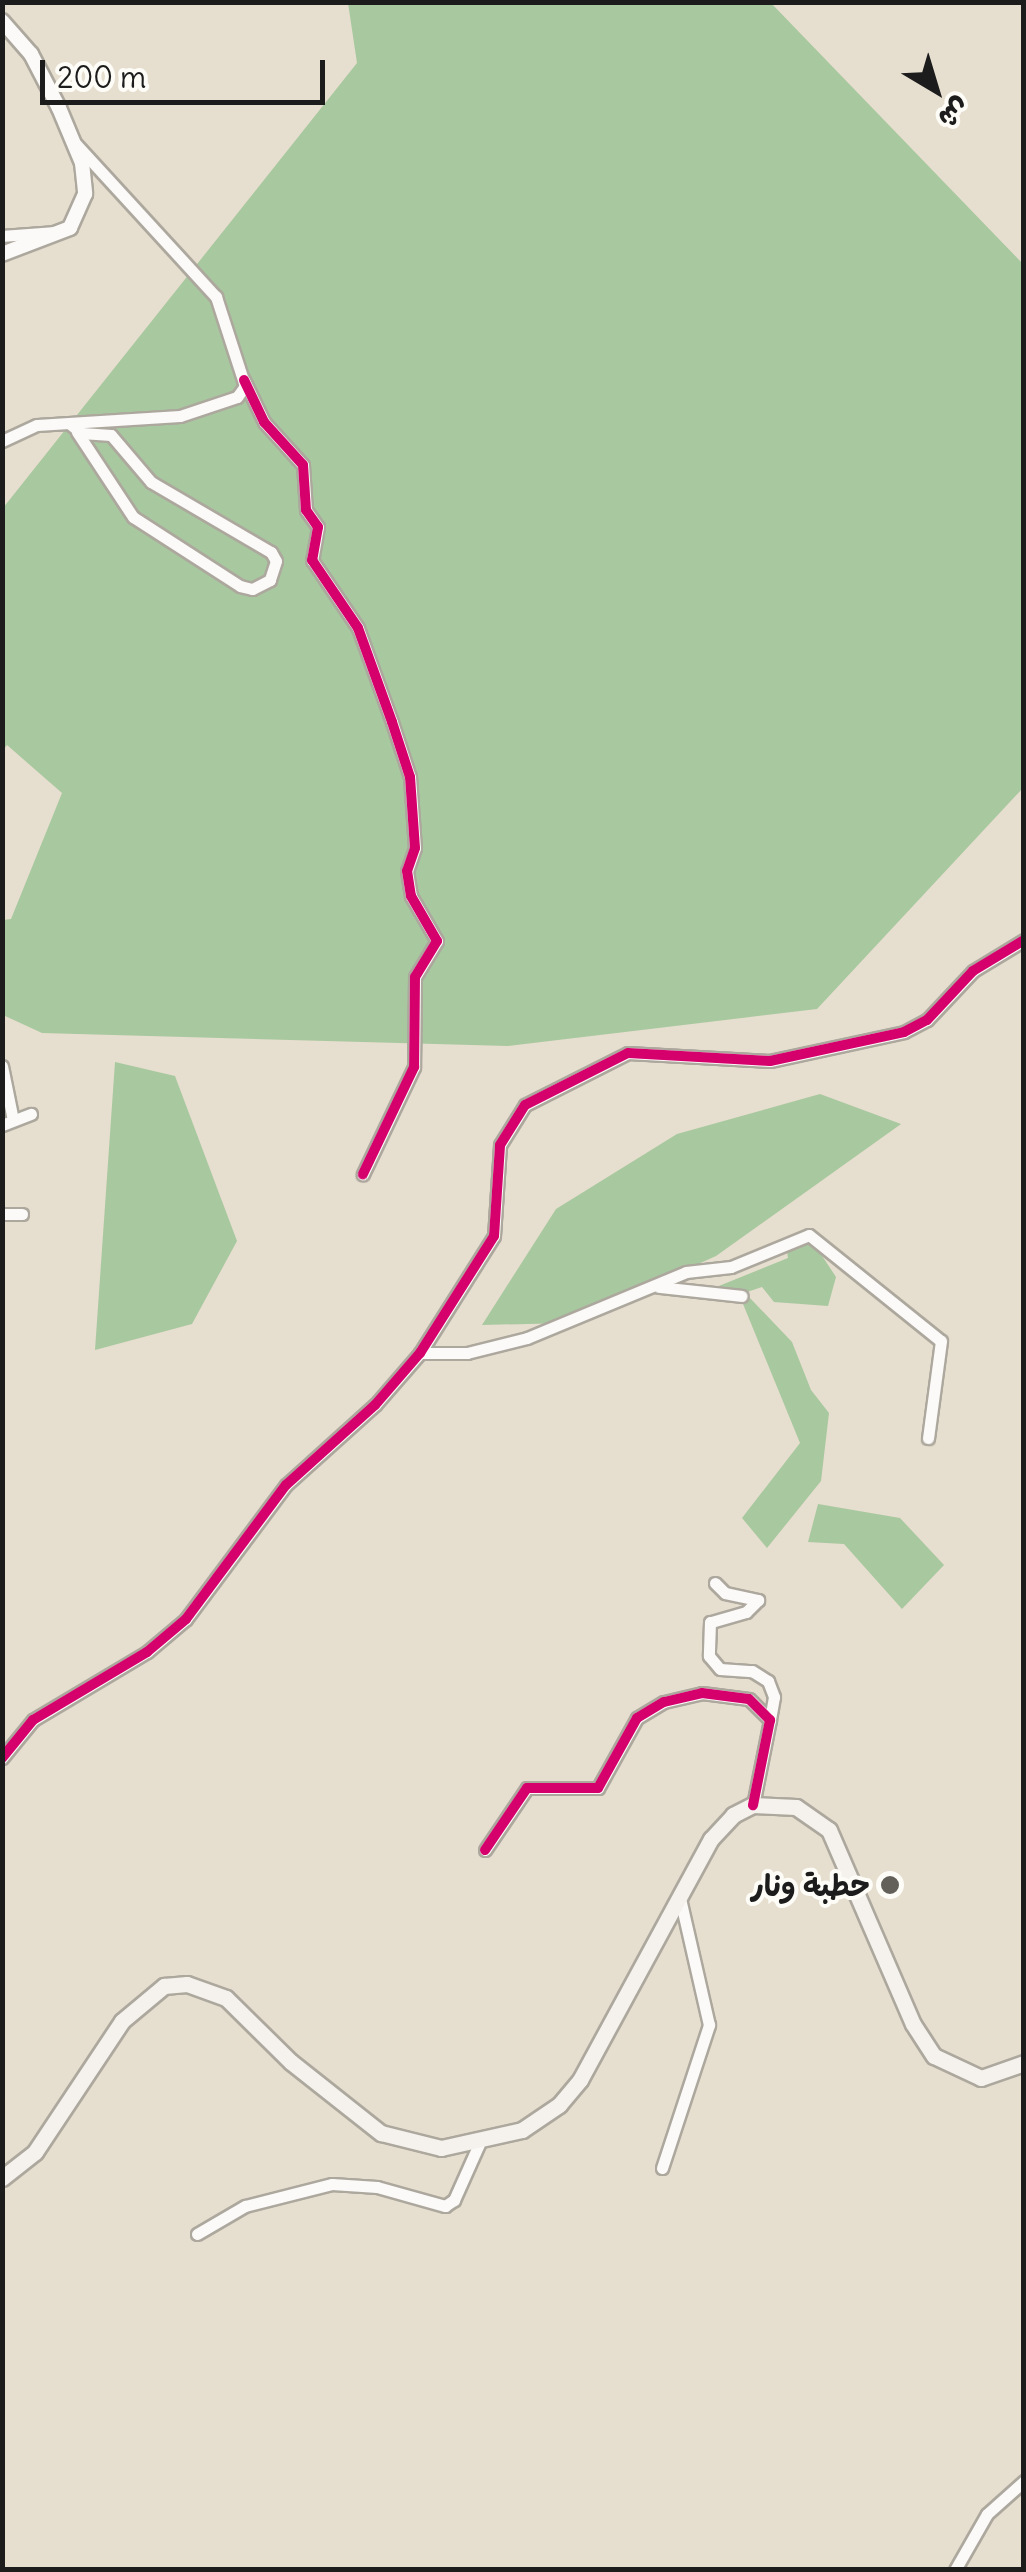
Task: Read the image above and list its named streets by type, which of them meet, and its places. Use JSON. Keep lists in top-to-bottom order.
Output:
{
  "places": ["حطبة ونار"],
  "scale_bar": "200 m",
  "north": "bottom right"
}
